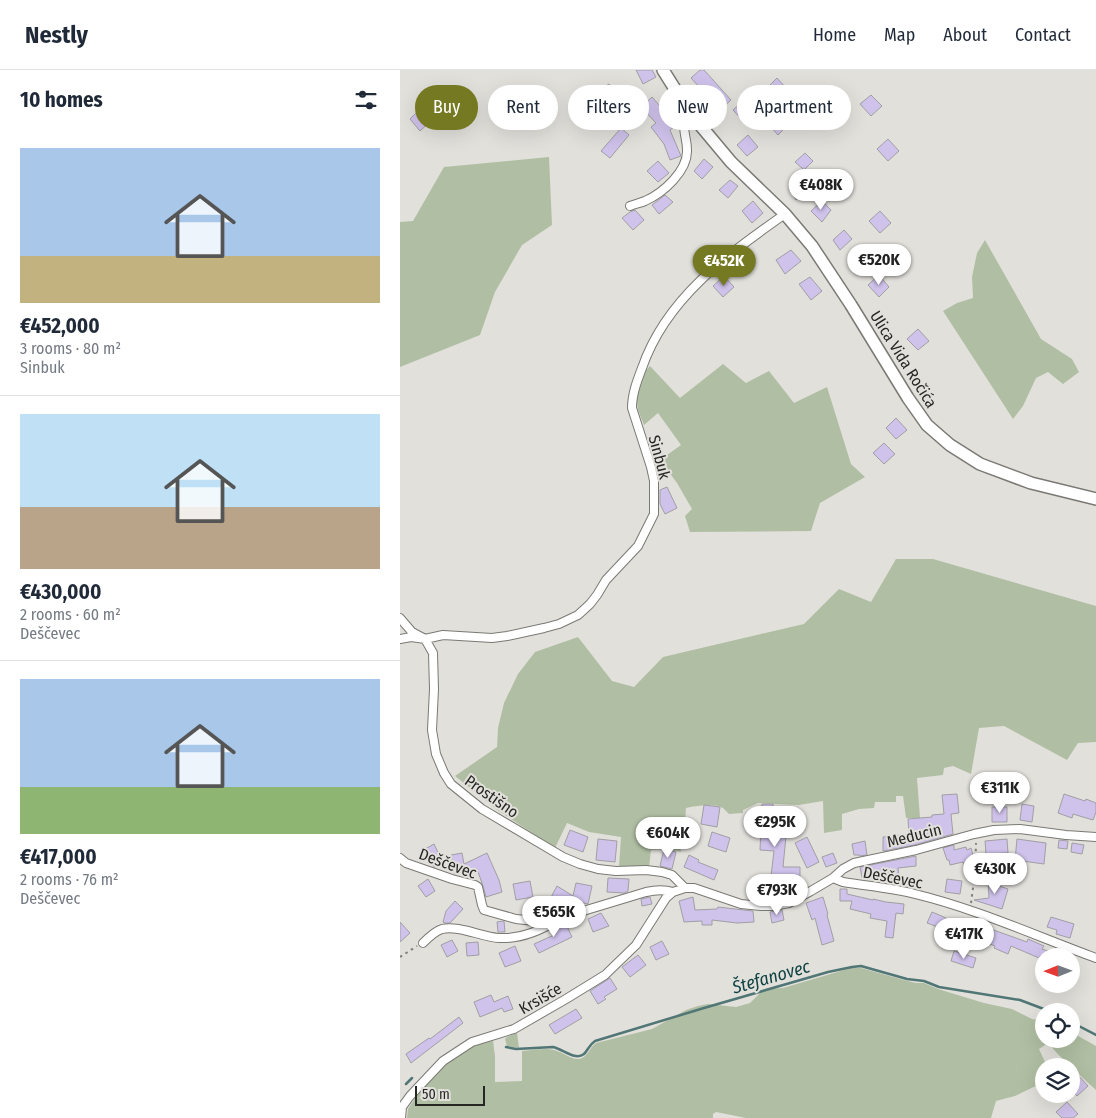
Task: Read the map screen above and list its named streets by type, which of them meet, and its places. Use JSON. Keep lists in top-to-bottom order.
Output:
{
  "streets": {
    "main road": ["Ulica Vida Ročića"],
    "street": [
      "Sinbuk",
      "Prostišno",
      "Meducin",
      "Deščevec",
      "Krsišće"
    ]
  },
  "crossings": [
    ["Ulica Vida Ročića", "Sinbuk"],
    ["Sinbuk", "Prostišno"],
    ["Meducin", "Deščevec"],
    ["Deščevec", "Krsišće"]
  ],
  "water": ["Štefanovec"],
  "scale_bar": "50 m",
  "north": "left",
  "page": {
    "header": "Nestly",
    "nav": [
      "Home",
      "Map",
      "About",
      "Contact"
    ],
    "heading": "10 homes",
    "chip": [
      "Buy",
      "Rent",
      "Filters",
      "New",
      "Apartment"
    ],
    "list": [
      {
        "name": "€452,000",
        "note": "3 rooms · 80 m² · Sinbuk"
      },
      {
        "name": "€430,000",
        "note": "2 rooms · 60 m² · Deščevec"
      },
      {
        "name": "€417,000",
        "note": "2 rooms · 76 m² · Deščevec"
      }
    ],
    "price": [
      "€408K",
      "€520K",
      "€452K",
      "€311K",
      "€295K",
      "€604K",
      "€430K",
      "€793K",
      "€565K",
      "€417K"
    ],
    "scale": "50 m"
  }
}
